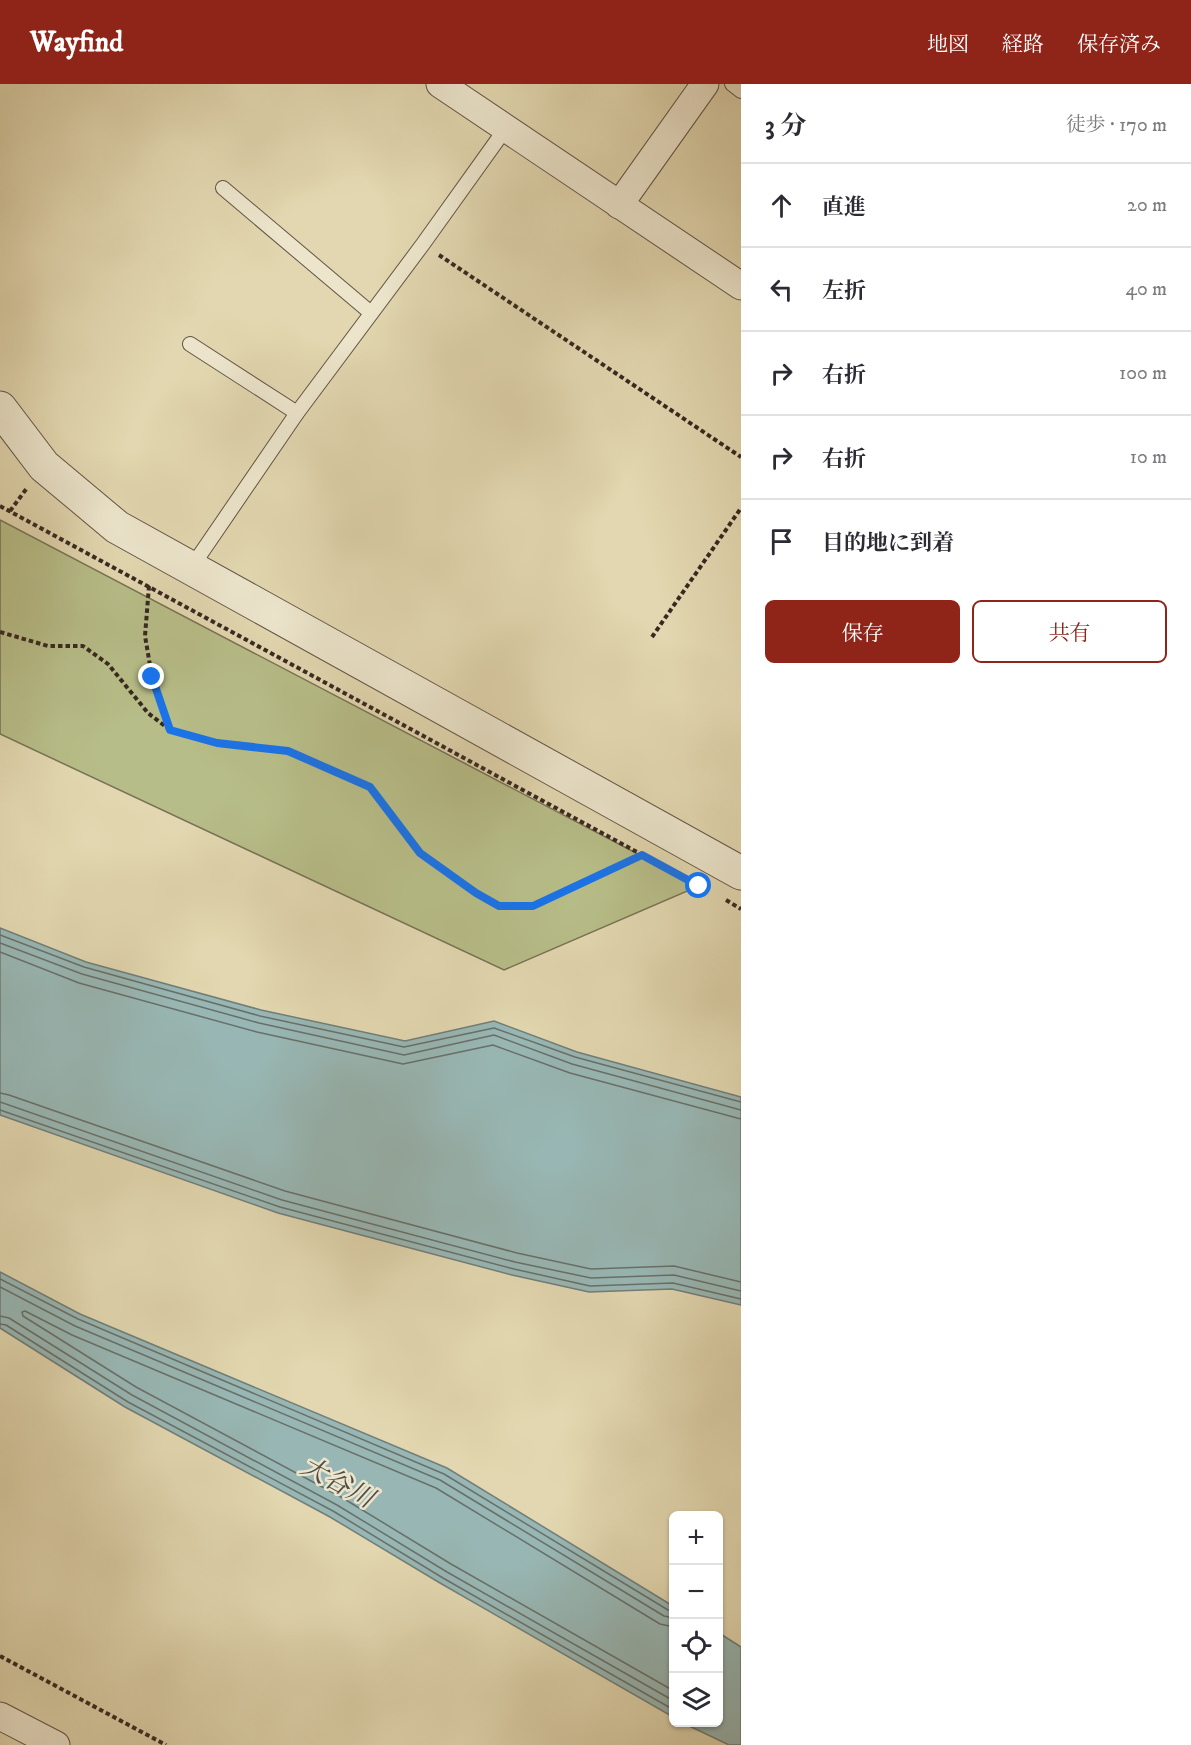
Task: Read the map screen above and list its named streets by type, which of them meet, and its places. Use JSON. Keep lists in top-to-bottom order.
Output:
{
  "water": ["大谷川"],
  "page": {
    "header": "Wayfind",
    "nav": ["地図", "経路", "保存済み"],
    "heading": ["3 分", "徒歩 · 170 m"],
    "list": [
      ["直進", "20 m"],
      ["左折", "40 m"],
      ["右折", "100 m"],
      ["右折", "10 m"],
      "目的地に到着"
    ],
    "buttons": ["保存", "共有"],
    "map_buttons": ["+", "−"]
  }
}
